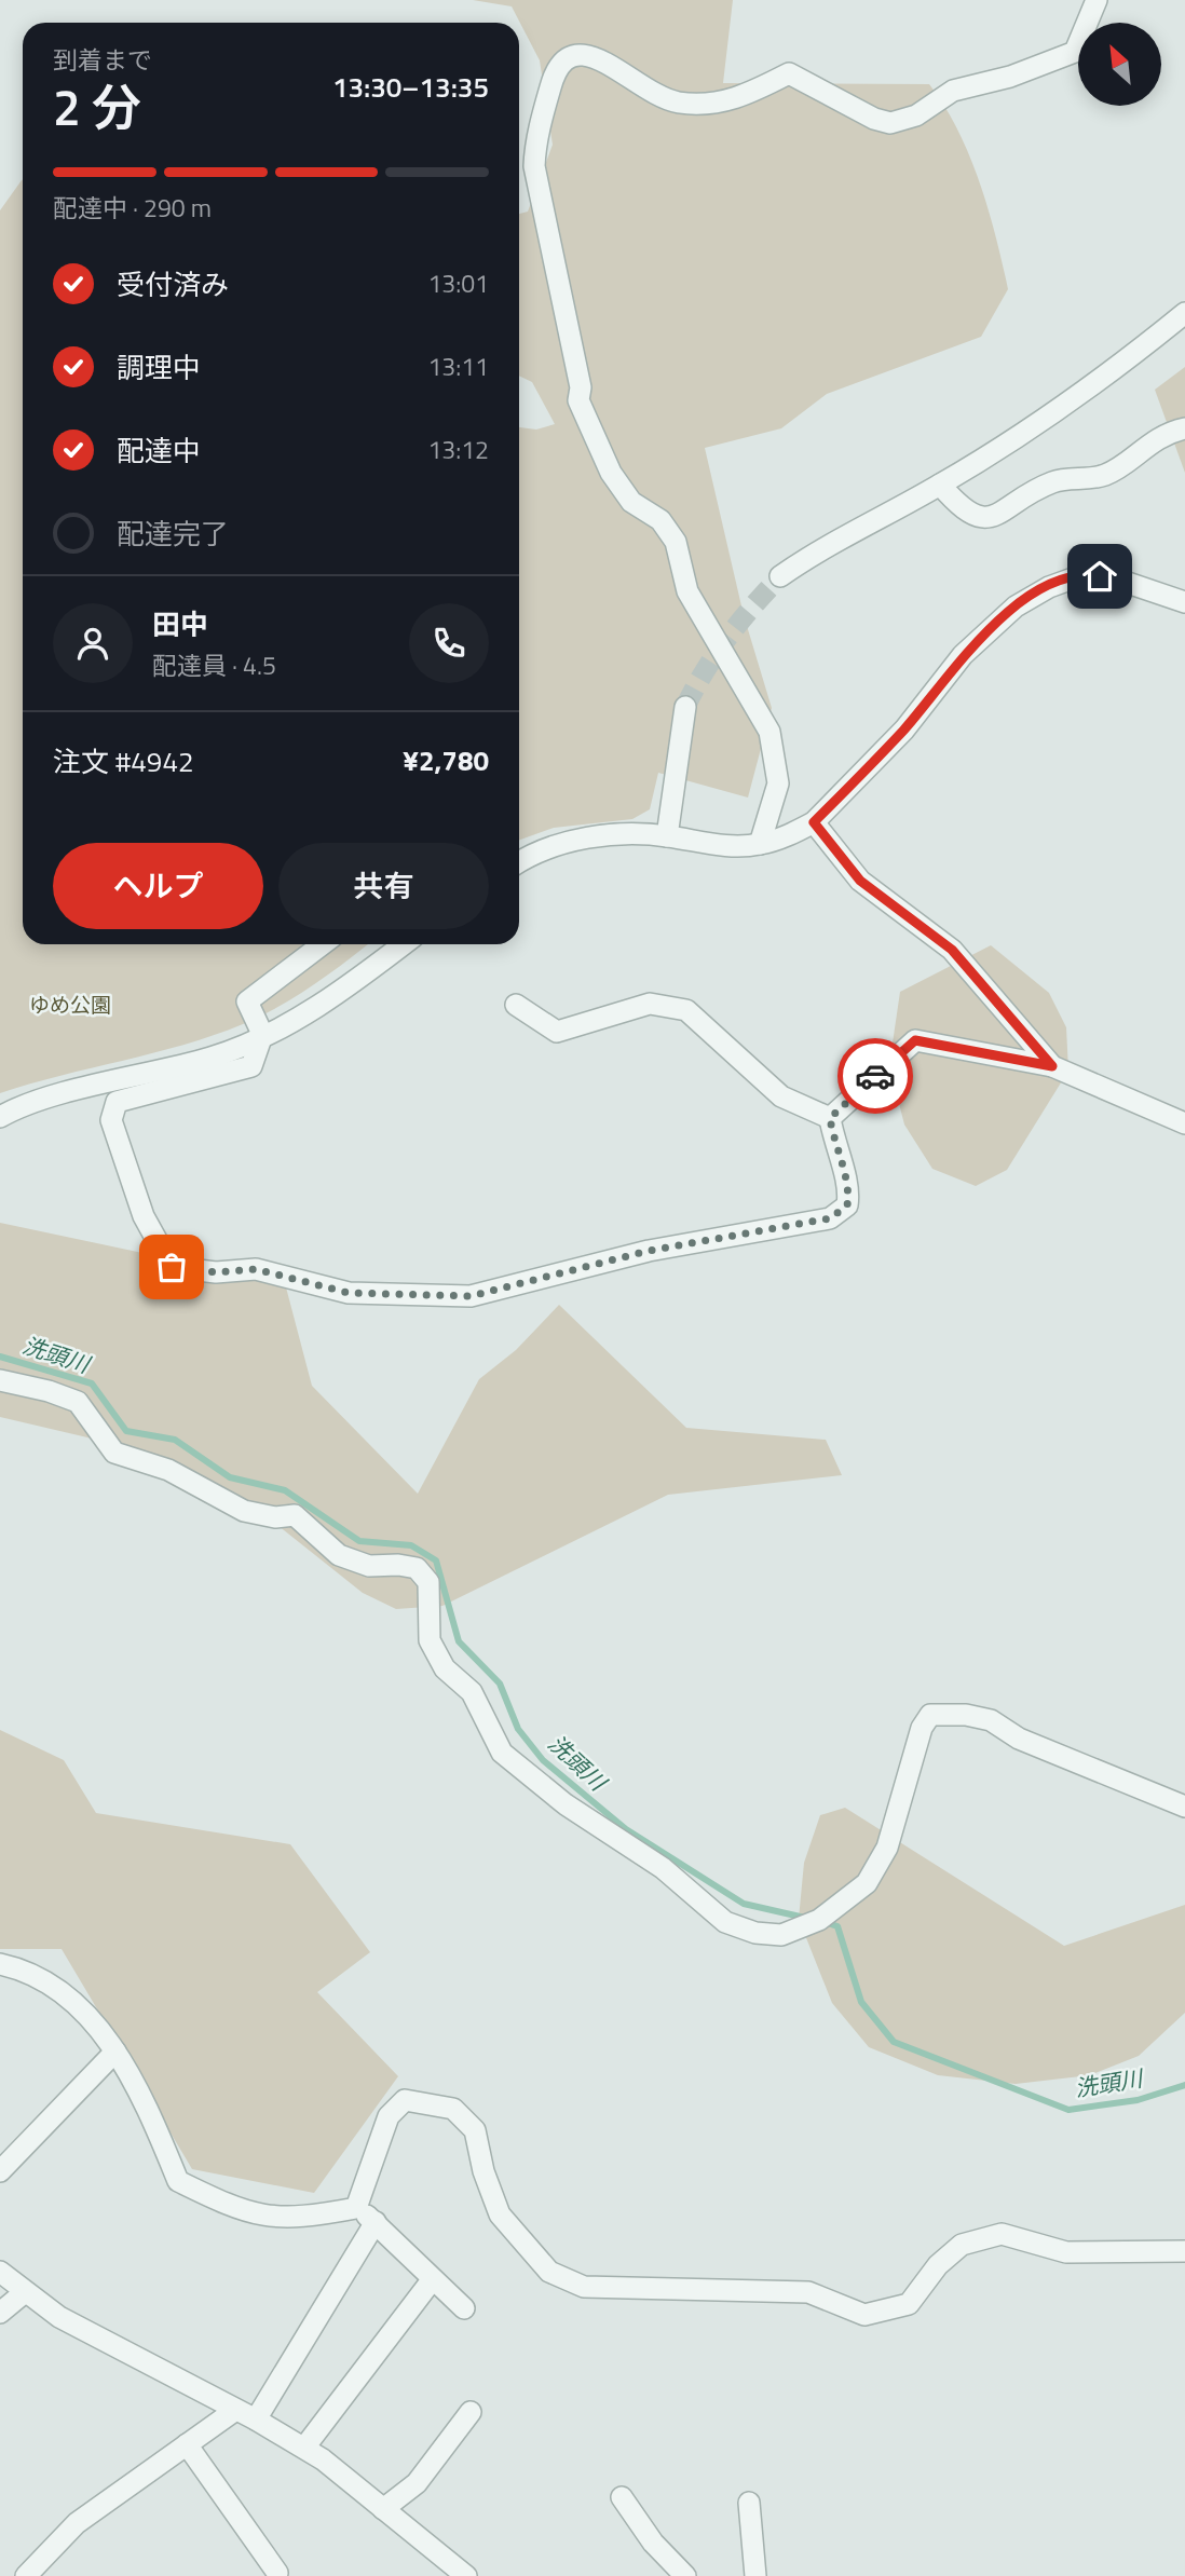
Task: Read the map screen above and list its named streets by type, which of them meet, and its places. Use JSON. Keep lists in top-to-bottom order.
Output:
{
  "water": ["洗頭川"],
  "parks": ["ゆめ公園"],
  "north": "top left",
  "page": {
    "heading": ["2 分", "到着まで", "13:30–13:35"],
    "panel": [
      "田中",
      "配達員 · 4.5",
      "注文 #4942",
      "¥2,780"
    ],
    "bar": "配達中 · 290 m",
    "list": [
      ["受付済み", "13:01"],
      ["調理中", "13:11"],
      ["配達中", "13:12"],
      "配達完了"
    ],
    "buttons": ["ヘルプ", "共有"]
  }
}
